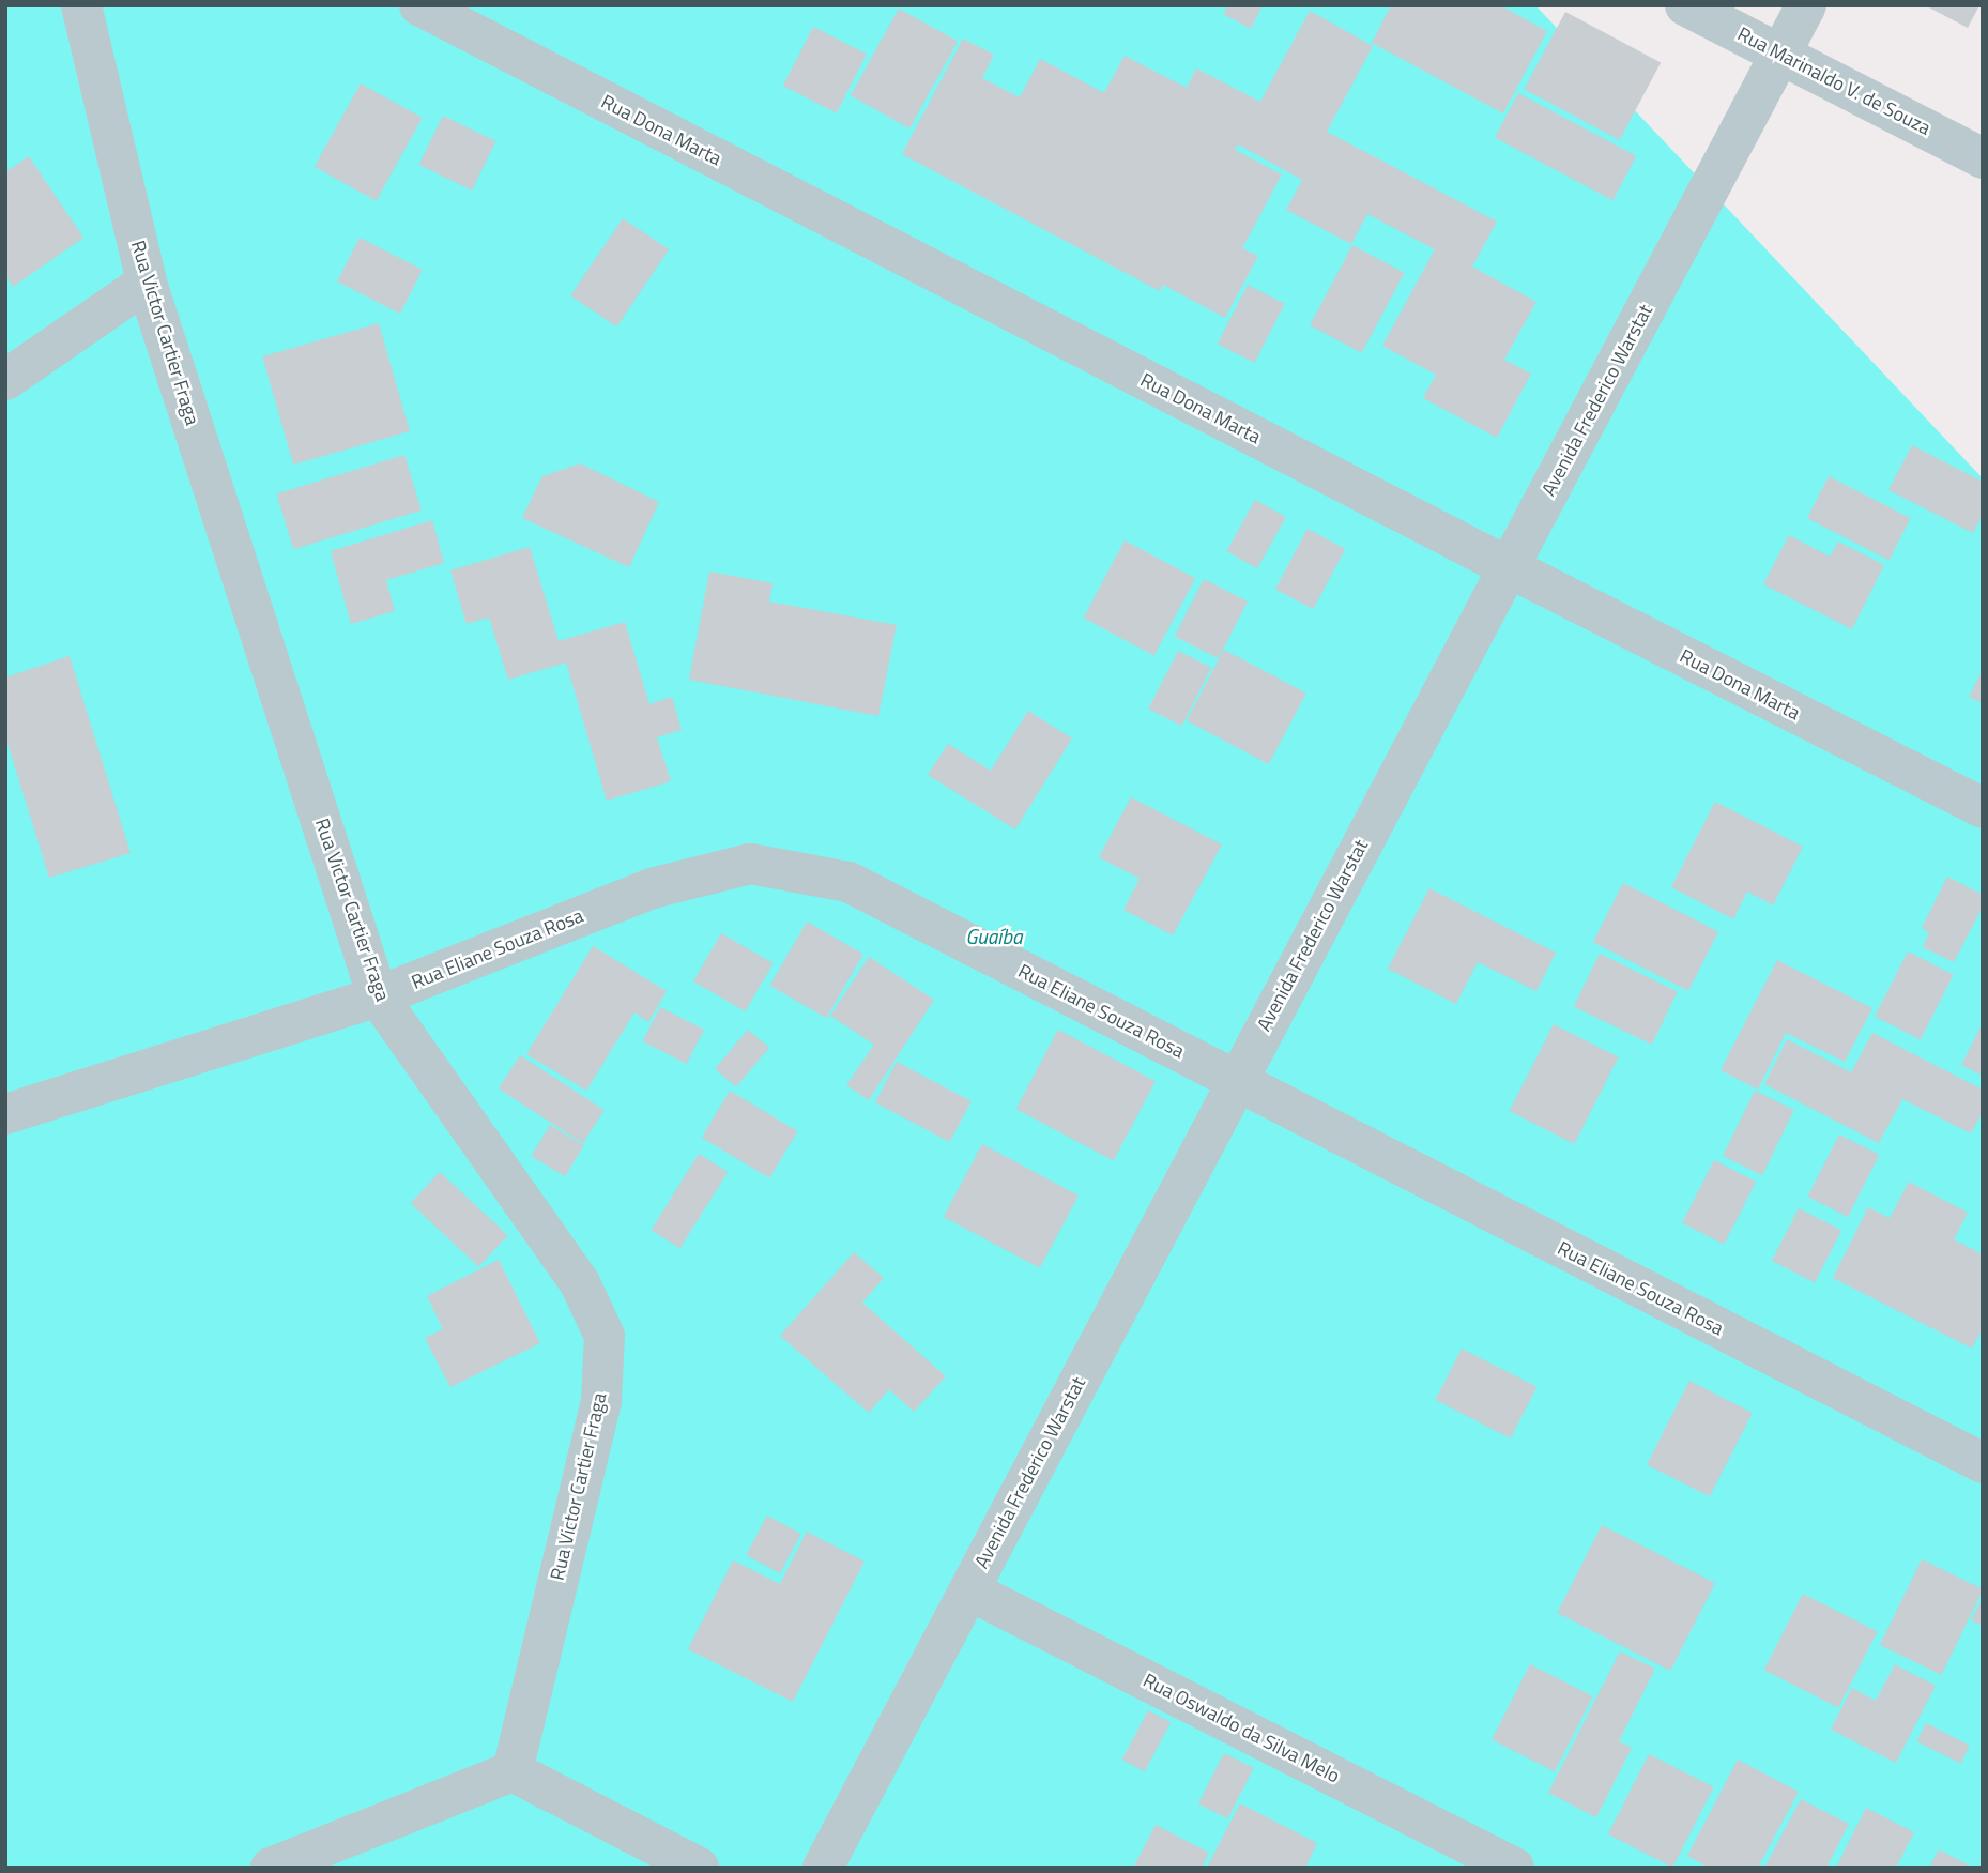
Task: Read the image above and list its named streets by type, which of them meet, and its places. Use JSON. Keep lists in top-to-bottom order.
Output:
{
  "streets": {
    "street": [
      "Rua Marinaldo V. de Souza",
      "Rua Dona Marta",
      "Rua Victor Cartier Fraga",
      "Avenida Frederico Warstat",
      "Rua Eliane Souza Rosa",
      "Rua Oswaldo da Silva Melo"
    ]
  },
  "crossings": [
    ["Rua Marinaldo V. de Souza", "Avenida Frederico Warstat"],
    ["Rua Dona Marta", "Avenida Frederico Warstat"],
    ["Rua Victor Cartier Fraga", "Rua Eliane Souza Rosa"],
    ["Avenida Frederico Warstat", "Rua Eliane Souza Rosa"],
    ["Avenida Frederico Warstat", "Rua Oswaldo da Silva Melo"]
  ],
  "water": ["Guaíba"]
}
